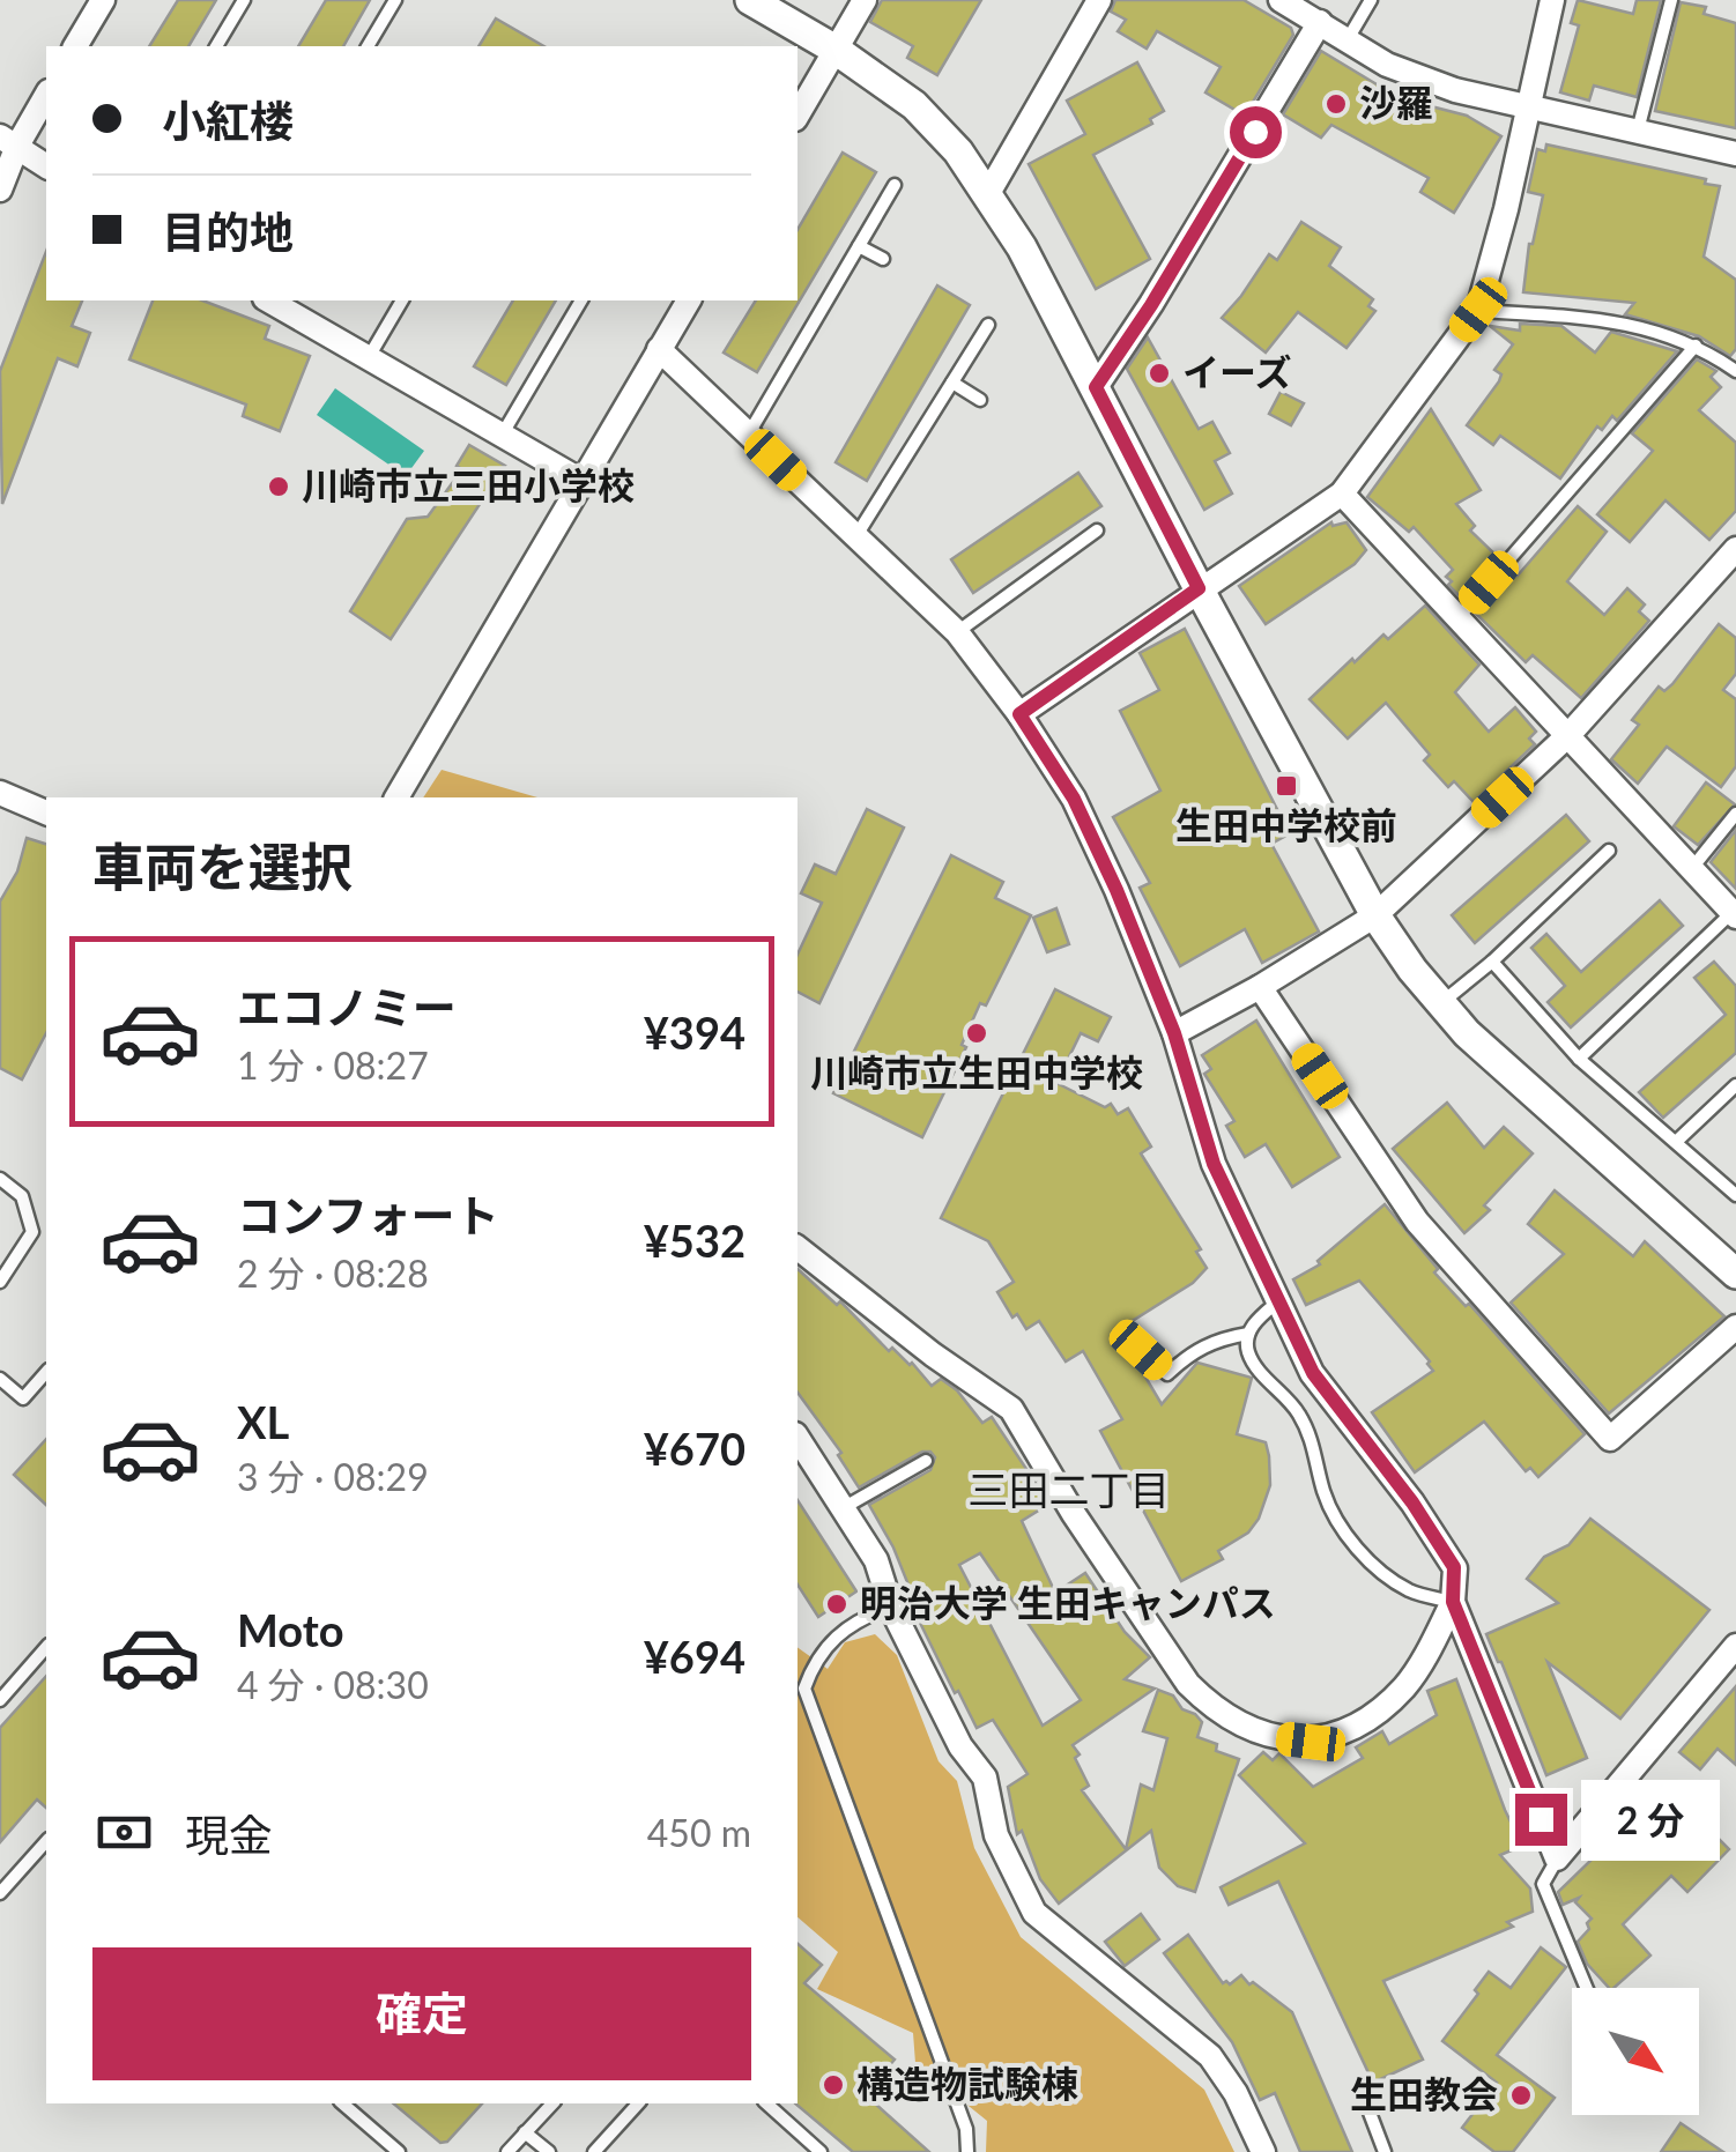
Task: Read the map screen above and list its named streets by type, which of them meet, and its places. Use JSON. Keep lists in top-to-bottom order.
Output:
{
  "districts": ["三田二丁目"],
  "places": {
    "other": [
      "沙羅",
      "イーズ",
      "川崎市立三田小学校",
      "川崎市立生田中学校",
      "明治大学 生田キャンパス",
      "構造物試験棟",
      "生田教会"
    ],
    "transit": ["生田中学校前"]
  },
  "north": "bottom right",
  "page": {
    "banner": ["小紅楼", "目的地"],
    "heading": "車両を選択",
    "list": [
      {
        "name": "エコノミー",
        "note": "1 分 · 08:27",
        "value": "¥394"
      },
      {
        "name": "コンフォート",
        "note": "2 分 · 08:28",
        "value": "¥532"
      },
      {
        "name": "XL",
        "note": "3 分 · 08:29",
        "value": "¥670"
      },
      {
        "name": "Moto",
        "note": "4 分 · 08:30",
        "value": "¥694"
      }
    ],
    "pay": ["現金", "450 m"],
    "bubble": "2 分",
    "buttons": "確定"
  }
}
